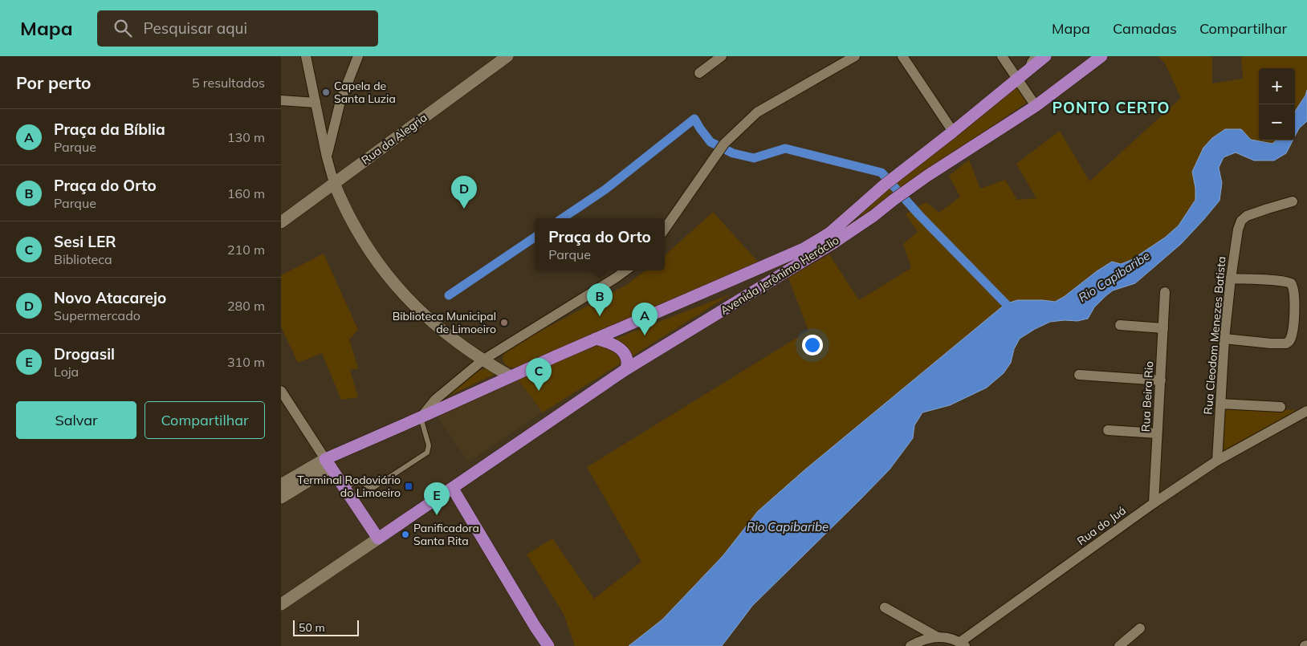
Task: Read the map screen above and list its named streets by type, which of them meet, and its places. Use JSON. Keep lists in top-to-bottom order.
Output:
{
  "streets": {
    "main road": ["Avenida Jerônimo Heráclio"],
    "street": [
      "Rua da Alegria",
      "Rua Cleodom Menezes Batista",
      "Rua Beira Rio",
      "Rua do Juá"
    ]
  },
  "crossings": [
    ["Rua Cleodom Menezes Batista", "Rua do Juá"],
    ["Rua Beira Rio", "Rua do Juá"]
  ],
  "districts": ["PONTO CERTO"],
  "water": ["Rio Capibaribe"],
  "places": {
    "other": ["Capela de Santa Luzia", "Biblioteca Municipal de Limoeiro", "Panificadora Santa Rita"],
    "transit": ["Terminal Rodoviário do Limoeiro"]
  },
  "scale_bar": "50 m",
  "page": {
    "header": "Mapa",
    "search": "Pesquisar aqui",
    "nav": ["Mapa", "Camadas", "Compartilhar"],
    "heading": ["Por perto", "5 resultados"],
    "map_buttons": ["+", "−"],
    "list": [
      {
        "mark": "A",
        "name": "Praça da Bíblia",
        "note": "Parque",
        "value": "130 m"
      },
      {
        "mark": "B",
        "name": "Praça do Orto",
        "note": "Parque",
        "value": "160 m"
      },
      {
        "mark": "C",
        "name": "Sesi LER",
        "note": "Biblioteca",
        "value": "210 m"
      },
      {
        "mark": "D",
        "name": "Novo Atacarejo",
        "note": "Supermercado",
        "value": "280 m"
      },
      {
        "mark": "E",
        "name": "Drogasil",
        "note": "Loja",
        "value": "310 m"
      }
    ],
    "pins": [
      "D",
      "B",
      "A",
      "C",
      "E"
    ],
    "popup": ["Praça do Orto", "Parque"],
    "buttons": ["Salvar", "Compartilhar"],
    "scale": "50 m"
  }
}
